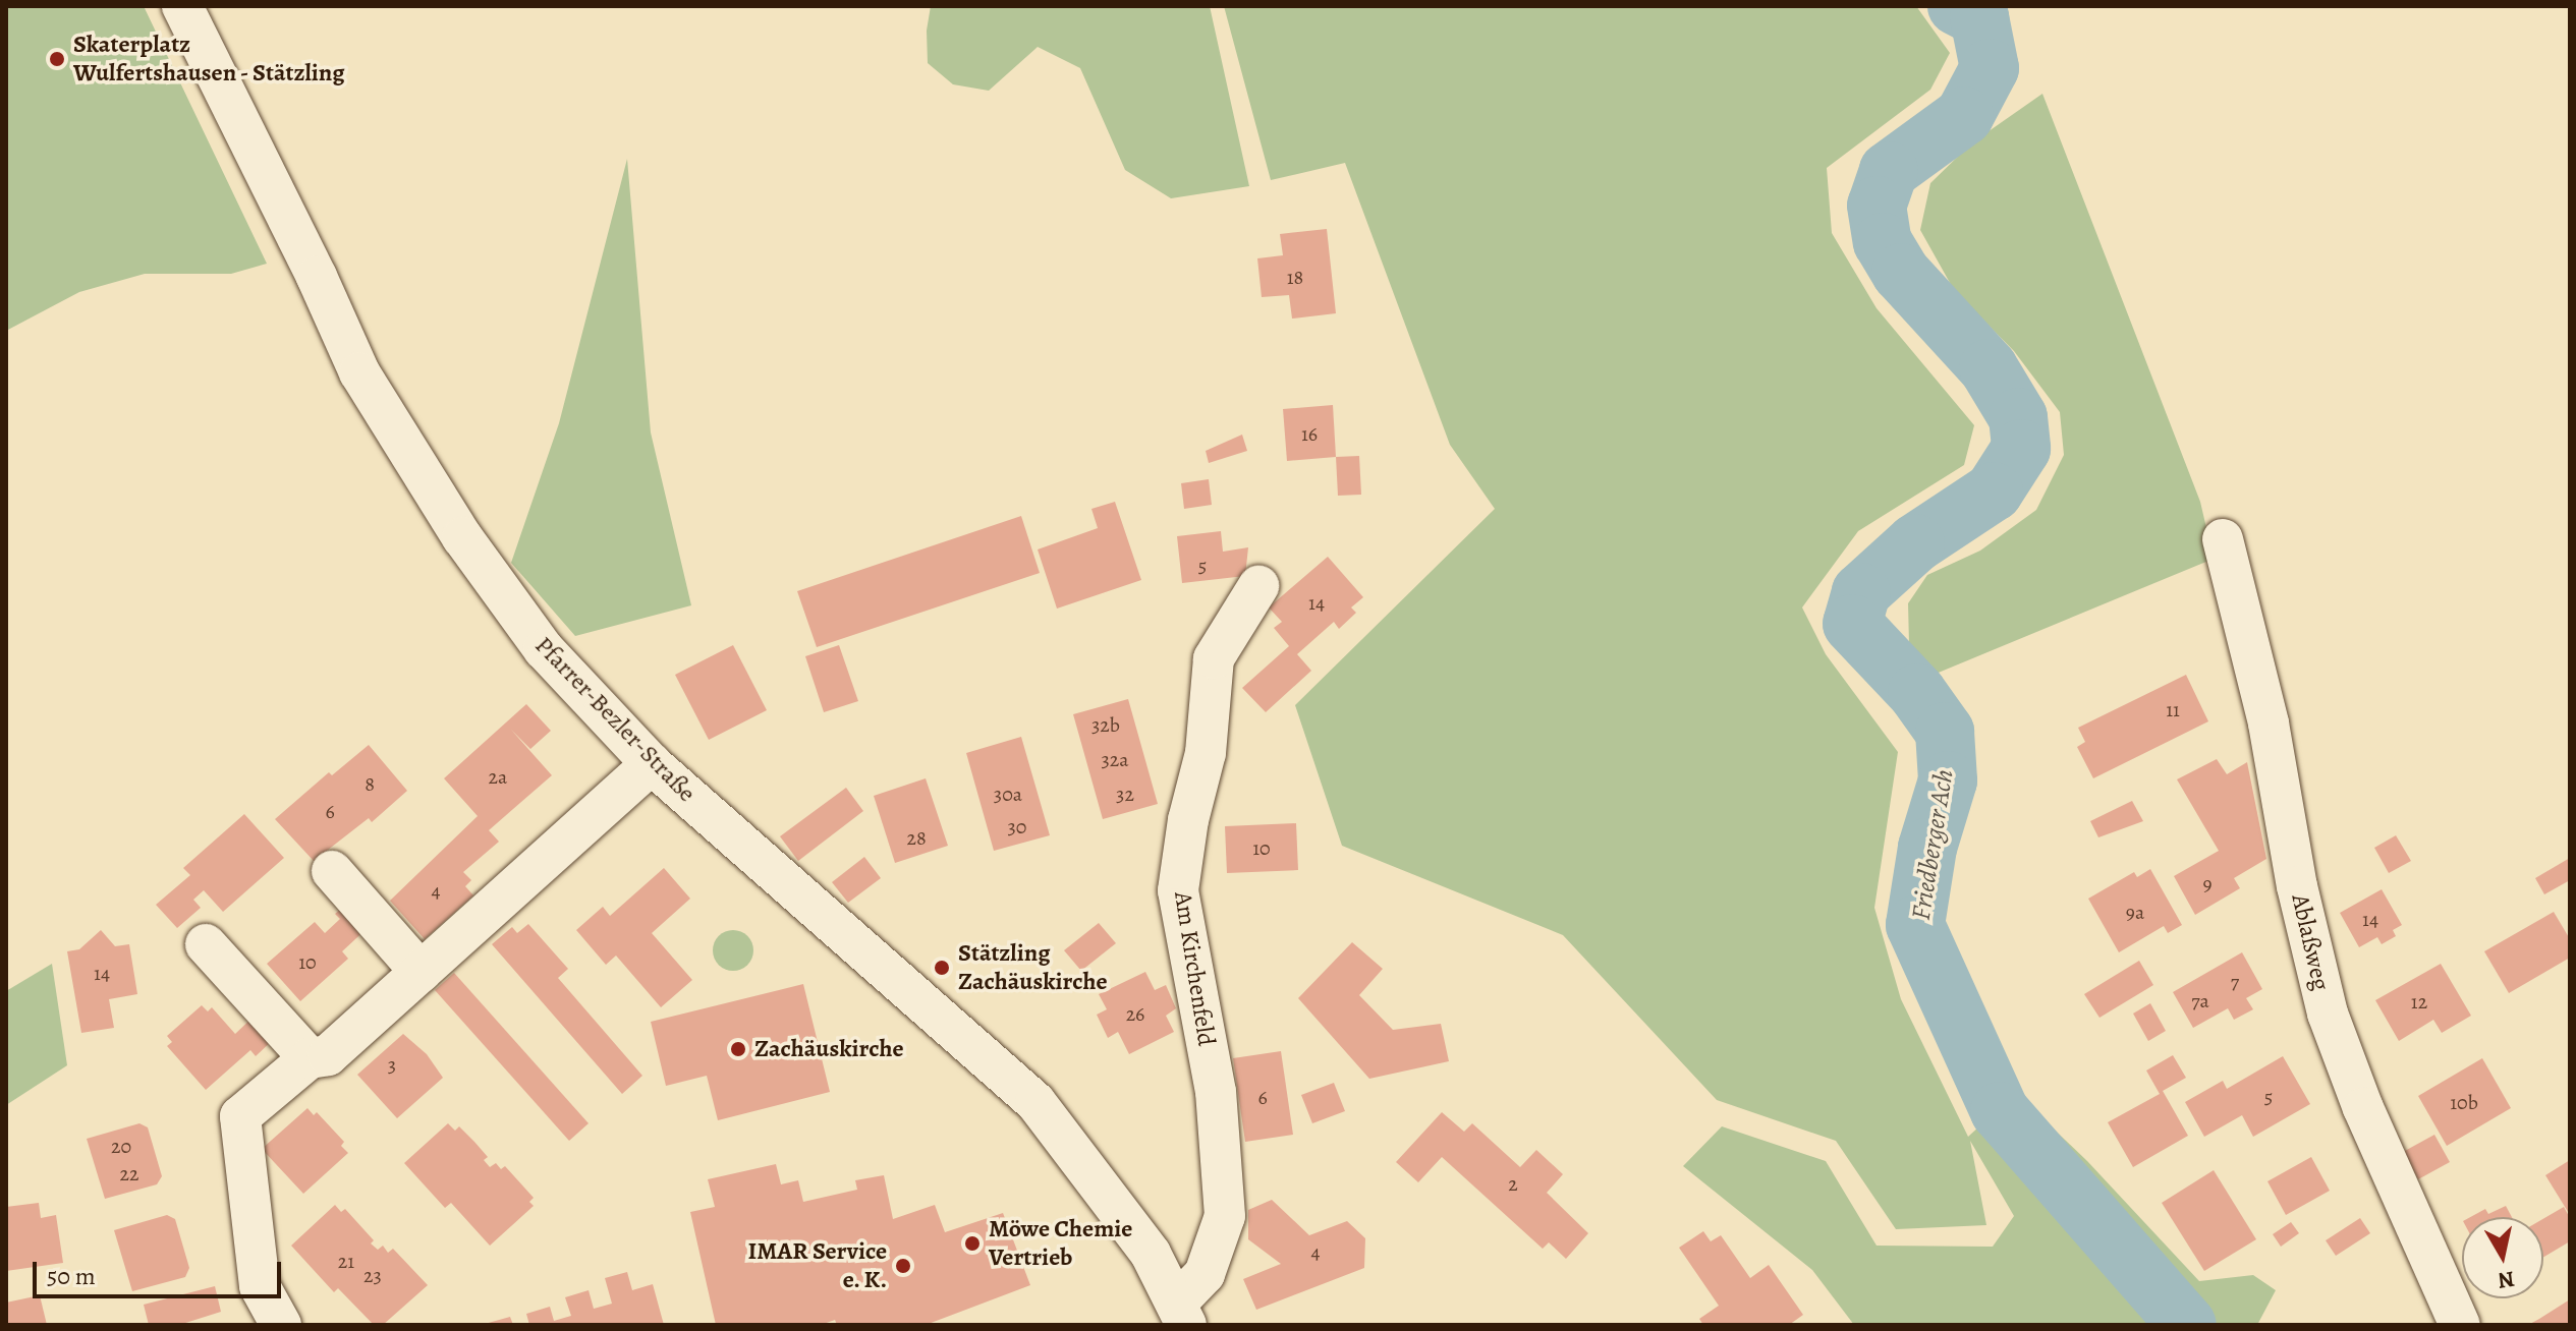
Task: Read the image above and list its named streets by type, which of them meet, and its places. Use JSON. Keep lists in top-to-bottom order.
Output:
{
  "streets": {
    "street": ["Pfarrer-Bezler-Straße", "Ablaßweg", "Am Kirchenfeld"]
  },
  "crossings": [
    ["Pfarrer-Bezler-Straße", "Am Kirchenfeld"]
  ],
  "water": ["Friedberger Ach"],
  "places": [
    "Skaterplatz Wulfertshausen - Stätzling",
    "Stätzling Zachäuskirche",
    "Zachäuskirche",
    "Möwe Chemie Vertrieb",
    "IMAR Service e. K."
  ],
  "house_numbers": [
    "18",
    "16",
    "5",
    "14",
    "11",
    "32b",
    "32a",
    "2a",
    "8",
    "30a",
    "32",
    "6",
    "30",
    "28",
    "10",
    "9",
    "4",
    "9a",
    "14",
    "10",
    "14",
    "7",
    "7a",
    "12",
    "26",
    "3",
    "5",
    "6",
    "10b",
    "20",
    "22",
    "2",
    "4",
    "21",
    "23"
  ],
  "scale_bar": "50 m",
  "north": "bottom"
}
